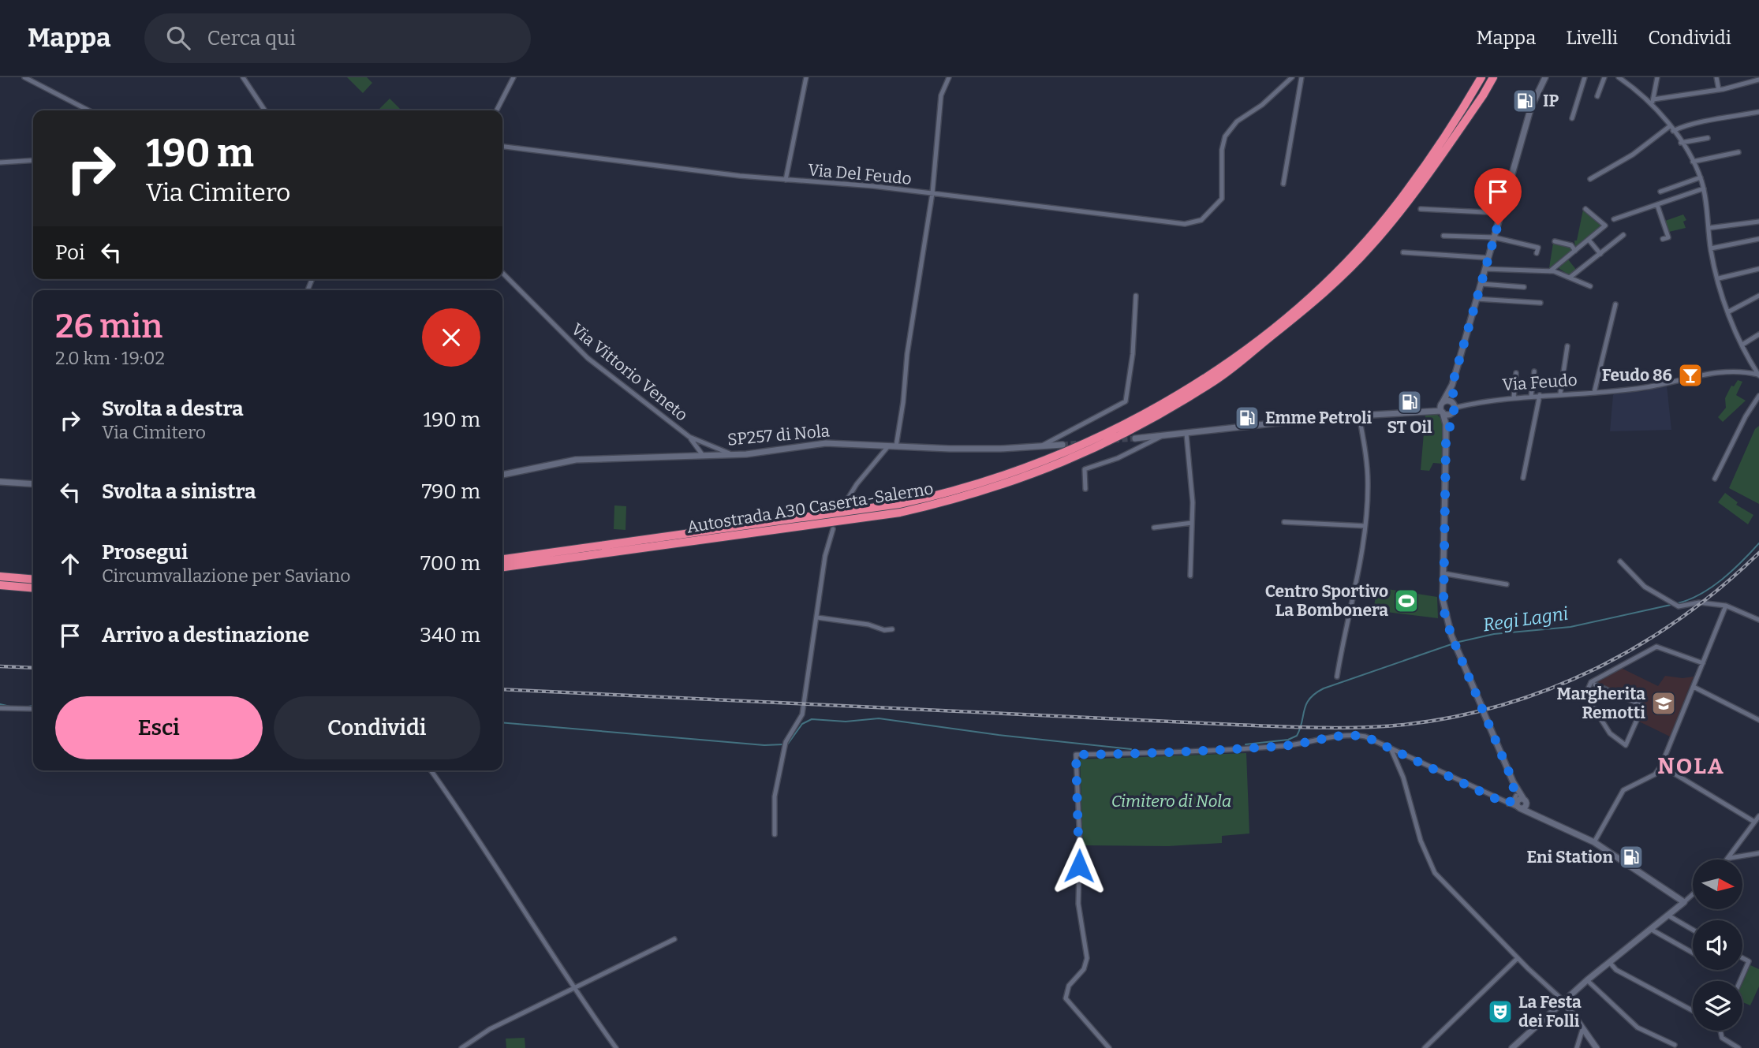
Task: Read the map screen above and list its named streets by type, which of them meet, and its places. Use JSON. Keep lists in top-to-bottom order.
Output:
{
  "streets": {
    "highway": ["Autostrada A30 Caserta-Salerno"],
    "main road": ["SP257 di Nola"],
    "street": ["Via Del Feudo", "Via Vittorio Veneto", "Via Feudo"]
  },
  "crossings": [
    ["Via Vittorio Veneto", "SP257 di Nola"]
  ],
  "districts": ["NOLA"],
  "water": ["Regi Lagni"],
  "parks": ["Cimitero di Nola"],
  "places": {
    "fuel station": [
      "IP",
      "ST Oil",
      "Emme Petroli",
      "Eni Station"
    ],
    "bar": ["Feudo 86"],
    "sports": ["Centro Sportivo La Bombonera"],
    "school or university": ["Margherita Remotti"],
    "theatre": ["La Festa dei Folli"]
  },
  "north": "right",
  "page": {
    "header": "Mappa",
    "search": "Cerca qui",
    "nav": ["Mappa", "Livelli", "Condividi"],
    "turn": ["190 m", "Via Cimitero"],
    "then": "Poi",
    "heading": ["26 min", "2.0 km · 19:02"],
    "list": [
      {
        "name": "Svolta a destra",
        "note": "Via Cimitero",
        "value": "190 m"
      },
      {
        "name": "Svolta a sinistra",
        "value": "790 m"
      },
      {
        "name": "Prosegui",
        "note": "Circumvallazione per Saviano",
        "value": "700 m"
      },
      {
        "name": "Arrivo a destinazione",
        "value": "340 m"
      }
    ],
    "buttons": ["Esci", "Condividi"]
  }
}
